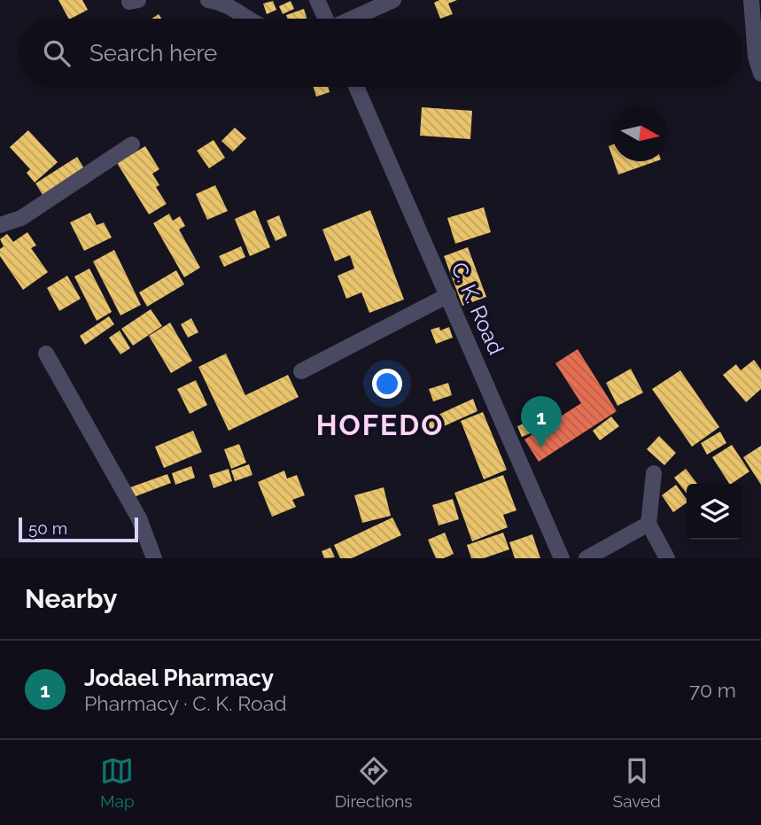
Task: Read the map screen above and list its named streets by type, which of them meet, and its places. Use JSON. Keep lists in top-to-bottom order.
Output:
{
  "streets": {
    "street": ["C. K. Road"]
  },
  "districts": ["HOFEDO"],
  "scale_bar": "50 m",
  "north": "right",
  "page": {
    "search": "Search here",
    "pins": "1",
    "scale": "50 m",
    "heading": "Nearby",
    "list": [
      {
        "mark": "1",
        "name": "Jodael Pharmacy",
        "note": "Pharmacy · C. K. Road",
        "value": "70 m"
      }
    ],
    "nav": ["Map", "Directions", "Saved"]
  }
}
